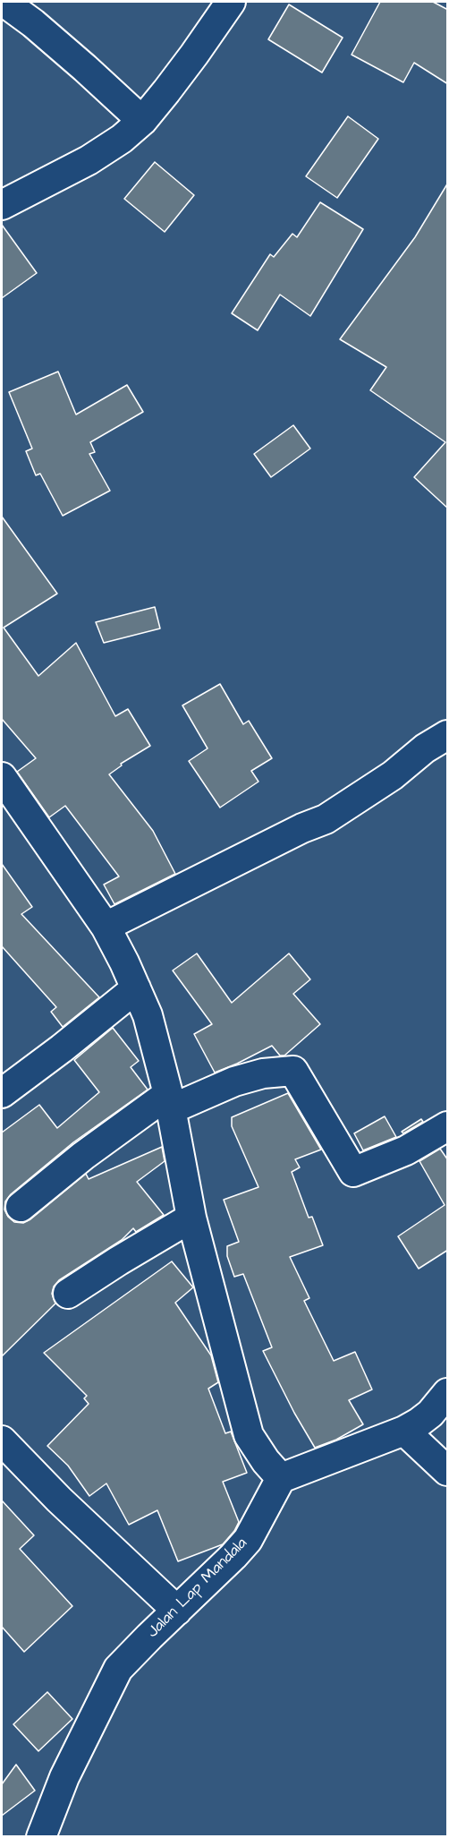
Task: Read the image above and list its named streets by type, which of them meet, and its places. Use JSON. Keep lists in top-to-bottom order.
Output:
{
  "streets": {
    "street": ["Jalan Lap Mandala"]
  }
}
